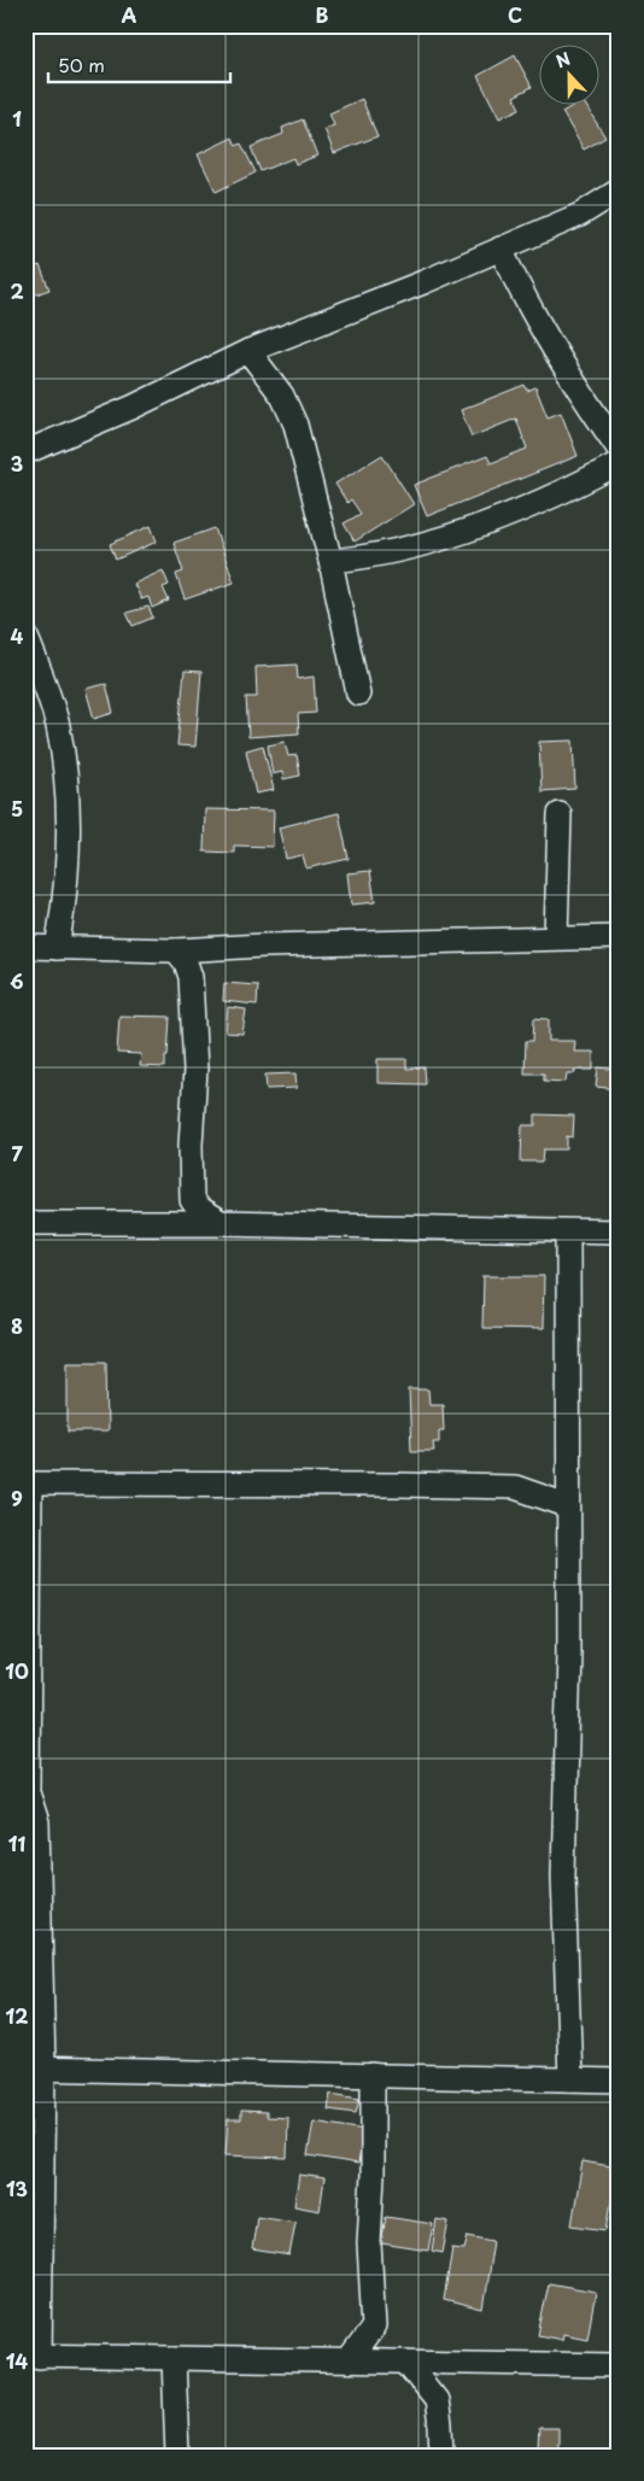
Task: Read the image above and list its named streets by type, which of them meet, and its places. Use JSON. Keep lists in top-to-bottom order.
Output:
{
  "scale_bar": "50 m",
  "north": "top",
  "grid": {
    "columns": ["A", "B", "C"],
    "rows": [
      "1",
      "2",
      "3",
      "4",
      "5",
      "6",
      "7",
      "8",
      "9",
      "10",
      "11",
      "12",
      "13",
      "14"
    ]
  }
}
